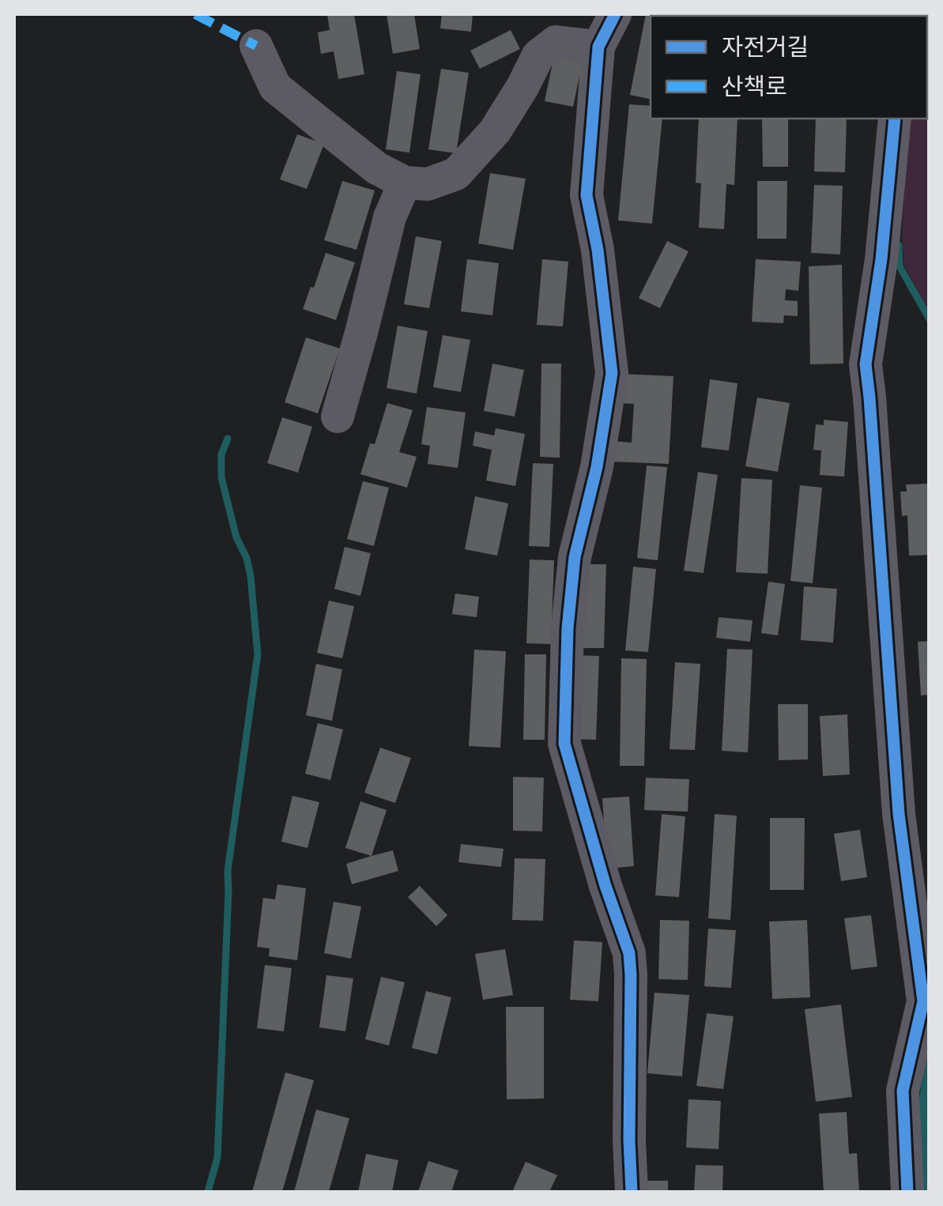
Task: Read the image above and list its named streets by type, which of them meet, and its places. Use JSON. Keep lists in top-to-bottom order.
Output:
{
  "legend": ["자전거길", "산책로"]
}
